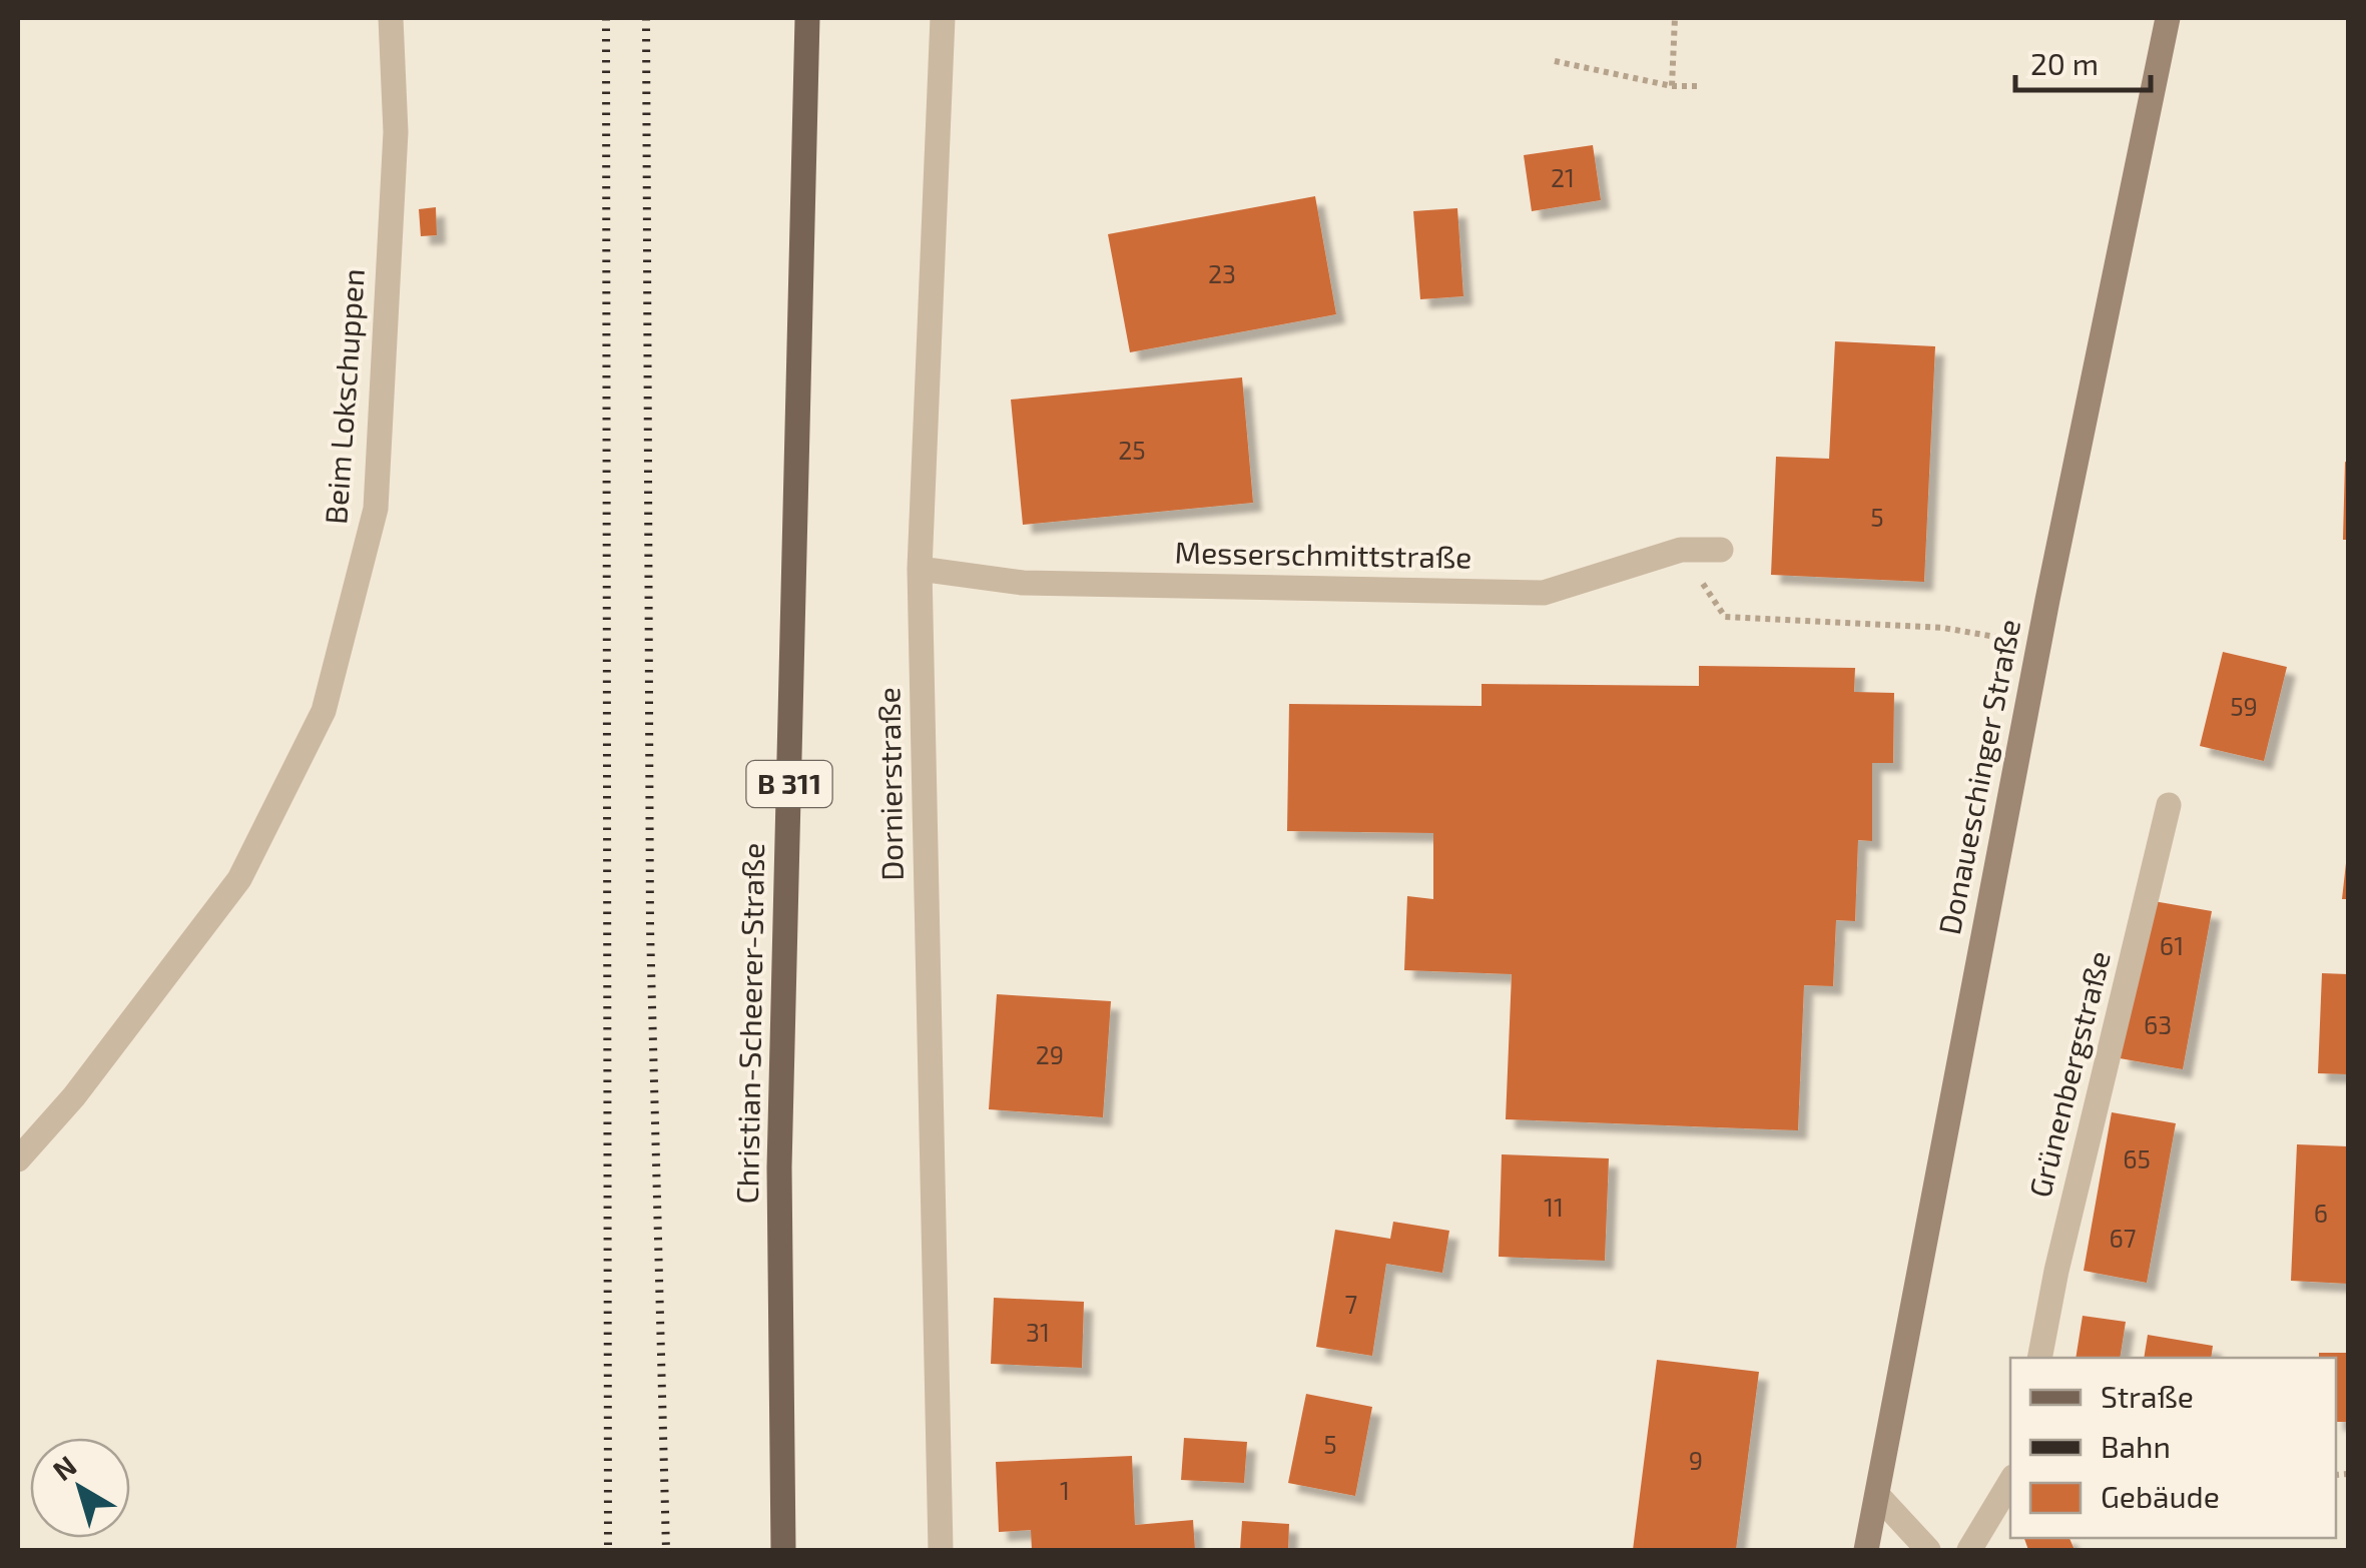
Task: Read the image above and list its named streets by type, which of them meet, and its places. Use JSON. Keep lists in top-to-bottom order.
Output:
{
  "streets": {
    "main road": ["B 311", "Christian-Scheerer-Straße"],
    "street": [
      "Beim Lokschuppen",
      "Messerschmittstraße",
      "Donaueschinger Straße",
      "Dornierstraße",
      "Grünenbergstraße"
    ]
  },
  "crossings": [
    ["Messerschmittstraße", "Dornierstraße"]
  ],
  "house_numbers": [
    "21",
    "23",
    "25",
    "5",
    "59",
    "61",
    "63",
    "29",
    "65",
    "11",
    "6",
    "67",
    "7",
    "31",
    "5",
    "9",
    "1"
  ],
  "legend": ["Straße", "Bahn", "Gebäude"],
  "scale_bar": "20 m",
  "north": "top left"
}
